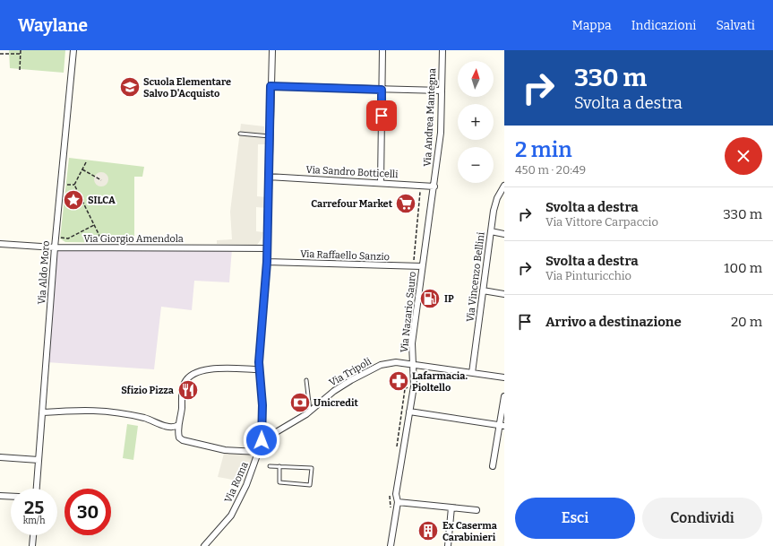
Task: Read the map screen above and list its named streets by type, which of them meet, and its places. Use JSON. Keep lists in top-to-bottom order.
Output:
{
  "streets": {
    "street": [
      "Via Andrea Mantegna",
      "Via Sandro Botticelli",
      "Via Giorgio Amendola",
      "Via Raffaello Sanzio",
      "Via Aldo Moro",
      "Via Vincenzo Bellini",
      "Via Nazario Sauro",
      "Via Tripoli",
      "Via Roma"
    ]
  },
  "crossings": [
    ["Via Andrea Mantegna", "Via Sandro Botticelli"],
    ["Via Andrea Mantegna", "Via Nazario Sauro"],
    ["Via Sandro Botticelli", "Via Nazario Sauro"],
    ["Via Sandro Botticelli", "Via Roma"],
    ["Via Giorgio Amendola", "Via Aldo Moro"],
    ["Via Giorgio Amendola", "Via Roma"],
    ["Via Raffaello Sanzio", "Via Nazario Sauro"],
    ["Via Raffaello Sanzio", "Via Roma"],
    ["Via Vincenzo Bellini", "Via Tripoli"],
    ["Via Nazario Sauro", "Via Tripoli"],
    ["Via Tripoli", "Via Roma"]
  ],
  "places": {
    "school or university": ["Scuola Elementare Salvo D'Acquisto"],
    "place": ["SILCA"],
    "supermarket": ["Carrefour Market"],
    "fuel station": ["IP"],
    "pharmacy": ["Lafarmacia. Pioltello"],
    "restaurant": ["Sfizio Pizza"],
    "bank": ["Unicredit"],
    "building": ["Ex Caserma Carabinieri"]
  },
  "north": "top",
  "page": {
    "header": "Waylane",
    "nav": ["Mappa", "Indicazioni", "Salvati"],
    "turn": ["330 m", "Svolta a destra"],
    "map_buttons": ["+", "−"],
    "heading": ["2 min", "450 m · 20:49"],
    "list": [
      {
        "name": "Svolta a destra",
        "note": "Via Vittore Carpaccio",
        "value": "330 m"
      },
      {
        "name": "Svolta a destra",
        "note": "Via Pinturicchio",
        "value": "100 m"
      },
      {
        "name": "Arrivo a destinazione",
        "value": "20 m"
      }
    ],
    "speed": "25 km/h",
    "limit": "30",
    "buttons": ["Esci", "Condividi"]
  }
}
